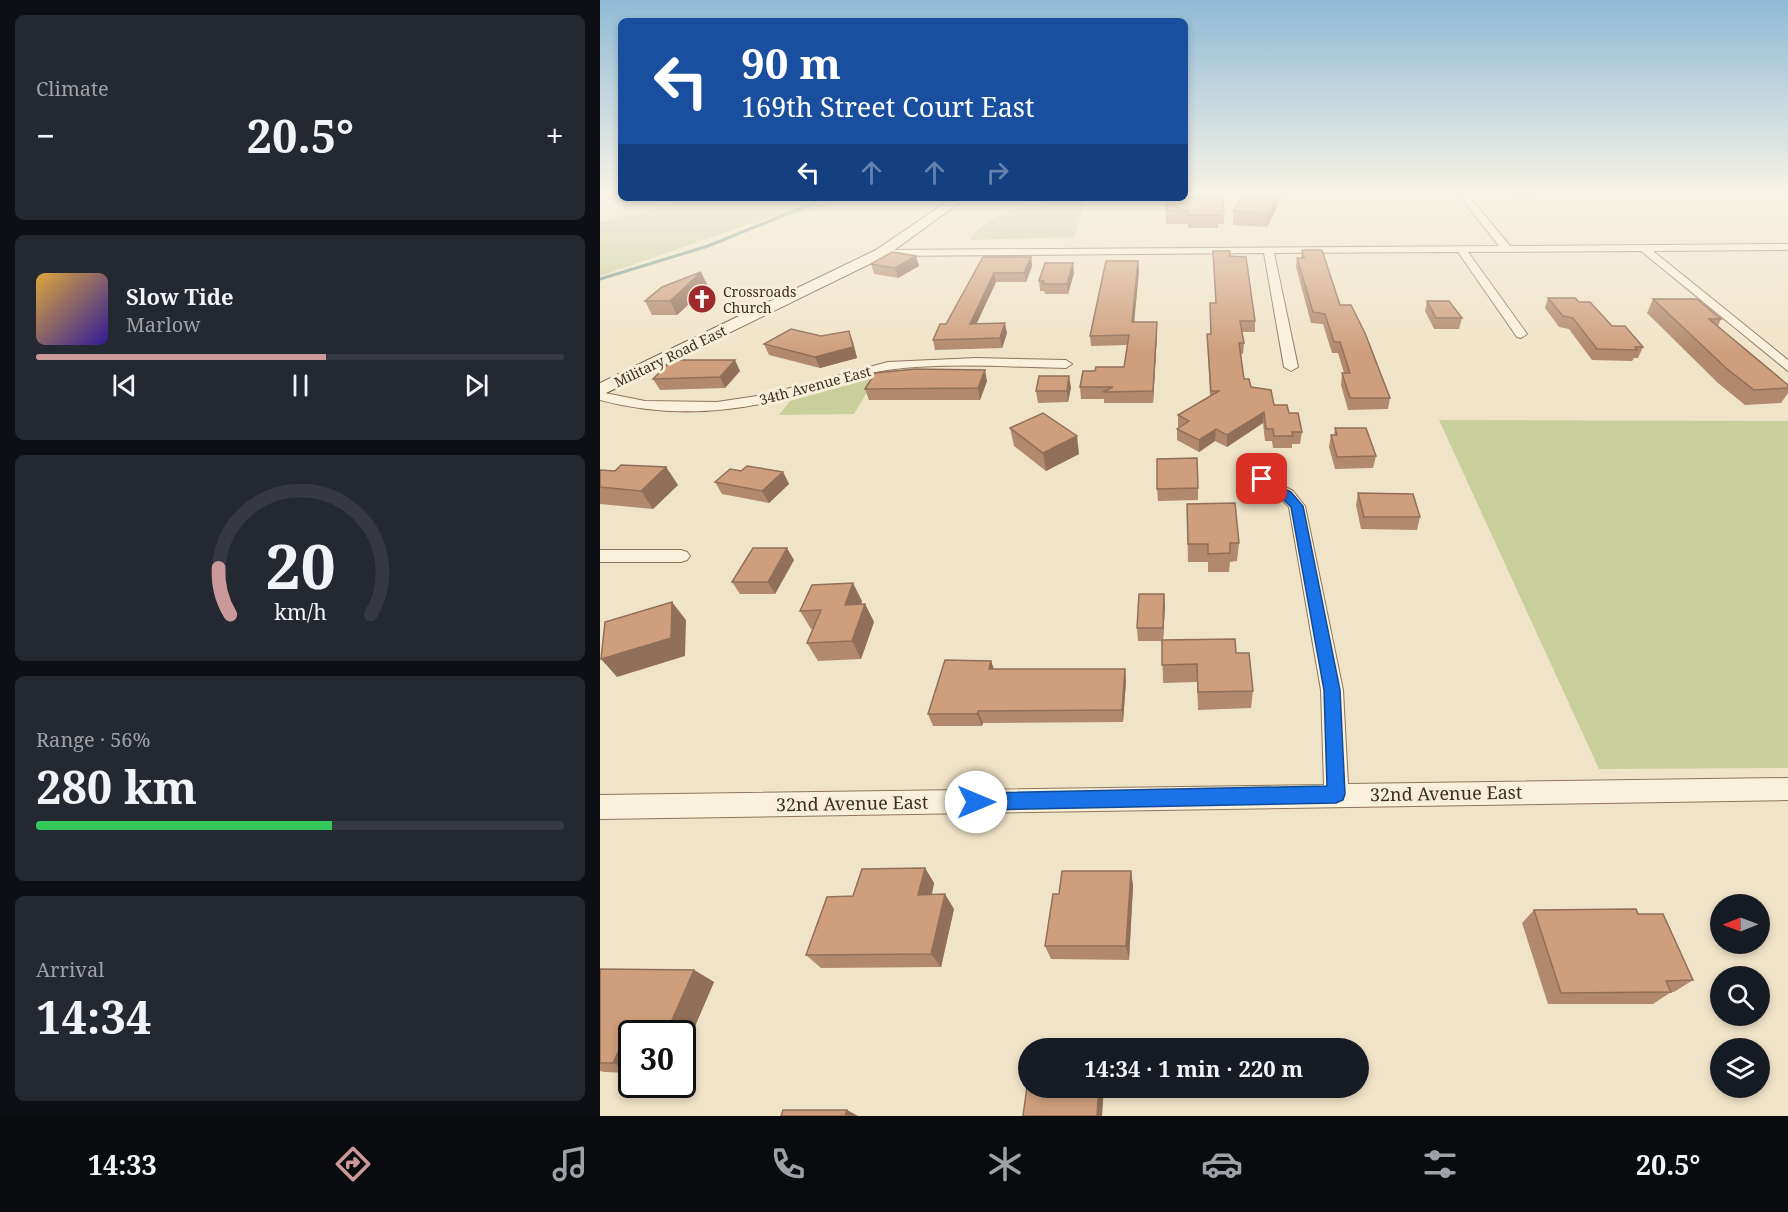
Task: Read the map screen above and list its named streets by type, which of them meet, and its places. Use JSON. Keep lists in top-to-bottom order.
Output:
{
  "streets": {
    "street": ["Military Road East", "34th Avenue East", "32nd Avenue East"]
  },
  "places": {
    "church": ["Crossroads Church"]
  },
  "north": "left",
  "page": {
    "tile": [
      "Climate",
      ["Range · 56%", "280 km"],
      ["Arrival", "14:34"]
    ],
    "turn": ["90 m", "169th Street Court East"],
    "heat": ["−", "20.5°", "+"],
    "song": ["Slow Tide", "Marlow"],
    "limit": "30",
    "trip": "14:34 · 1 min · 220 m",
    "tabs": ["14:33", "20.5°"],
    "gauge": ["20", "km/h"]
  }
}
